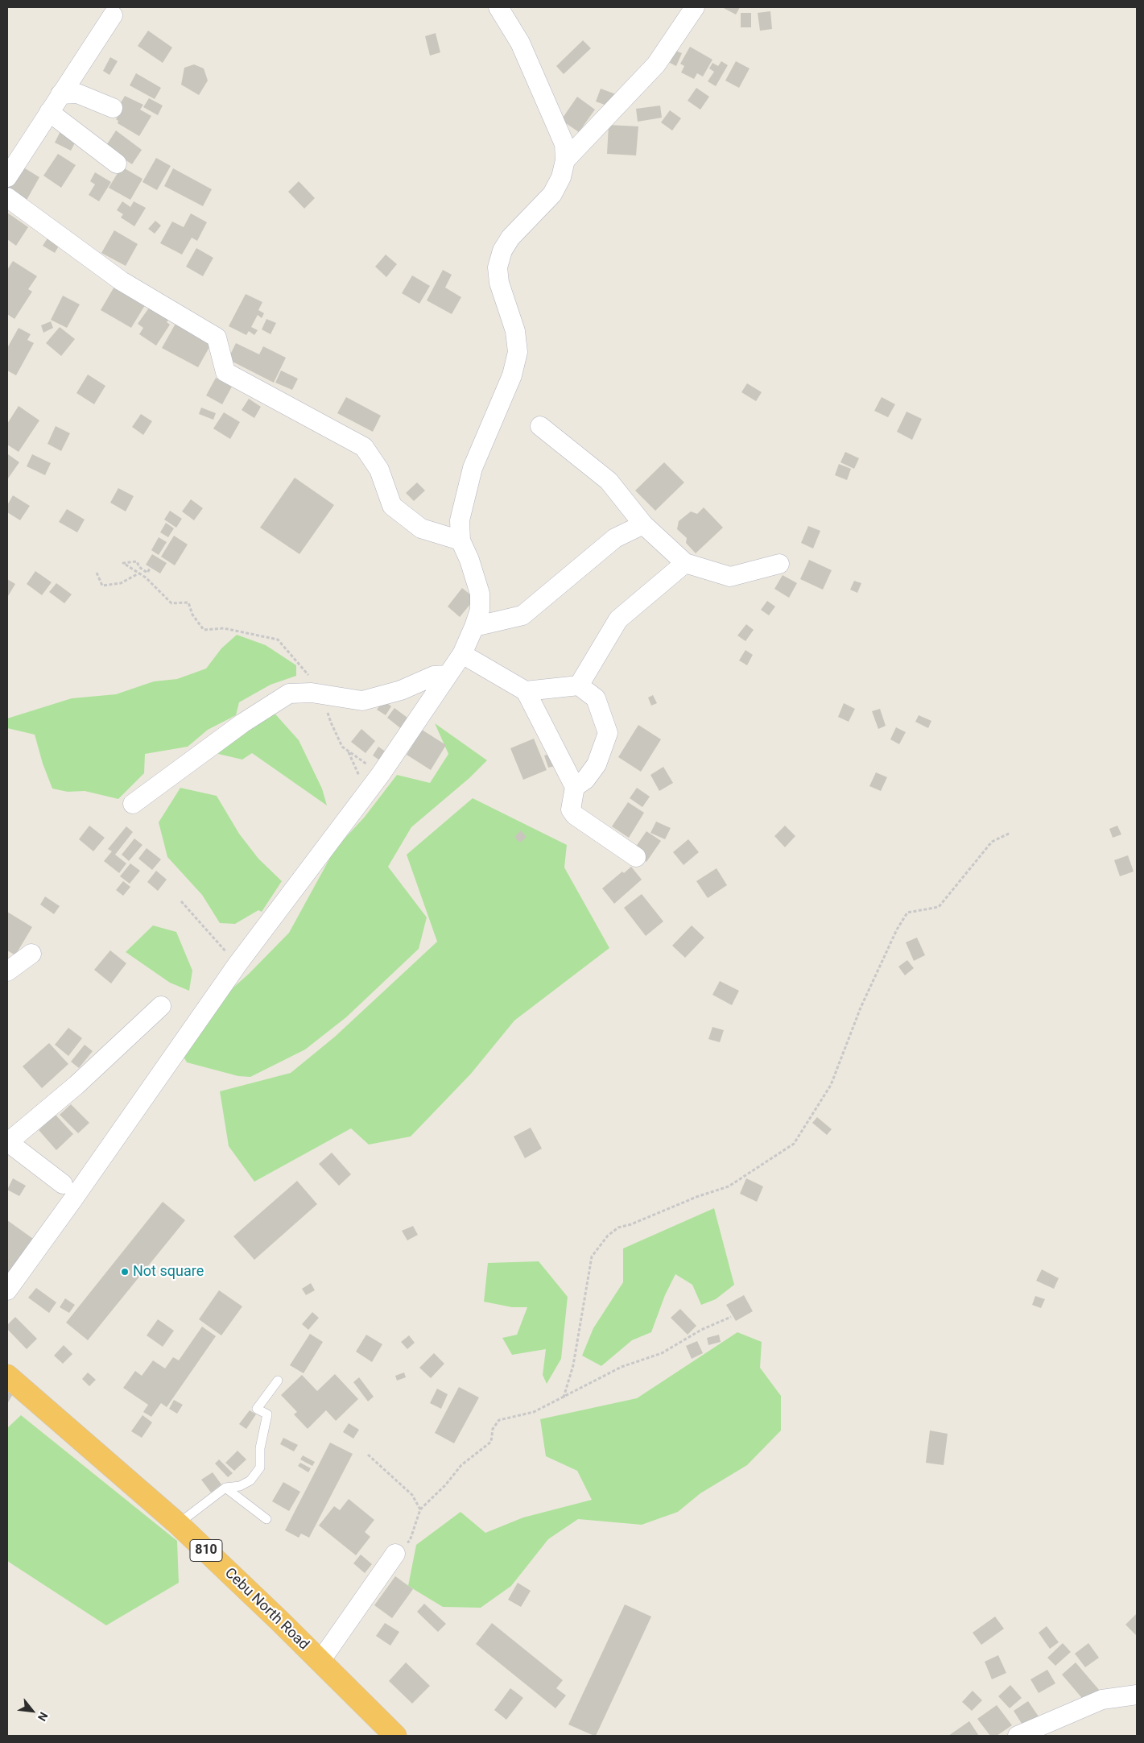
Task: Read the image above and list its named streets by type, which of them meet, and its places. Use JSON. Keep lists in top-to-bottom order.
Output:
{
  "streets": {
    "highway": ["810", "Cebu North Road"]
  },
  "places": ["Not square"],
  "north": "bottom right"
}
